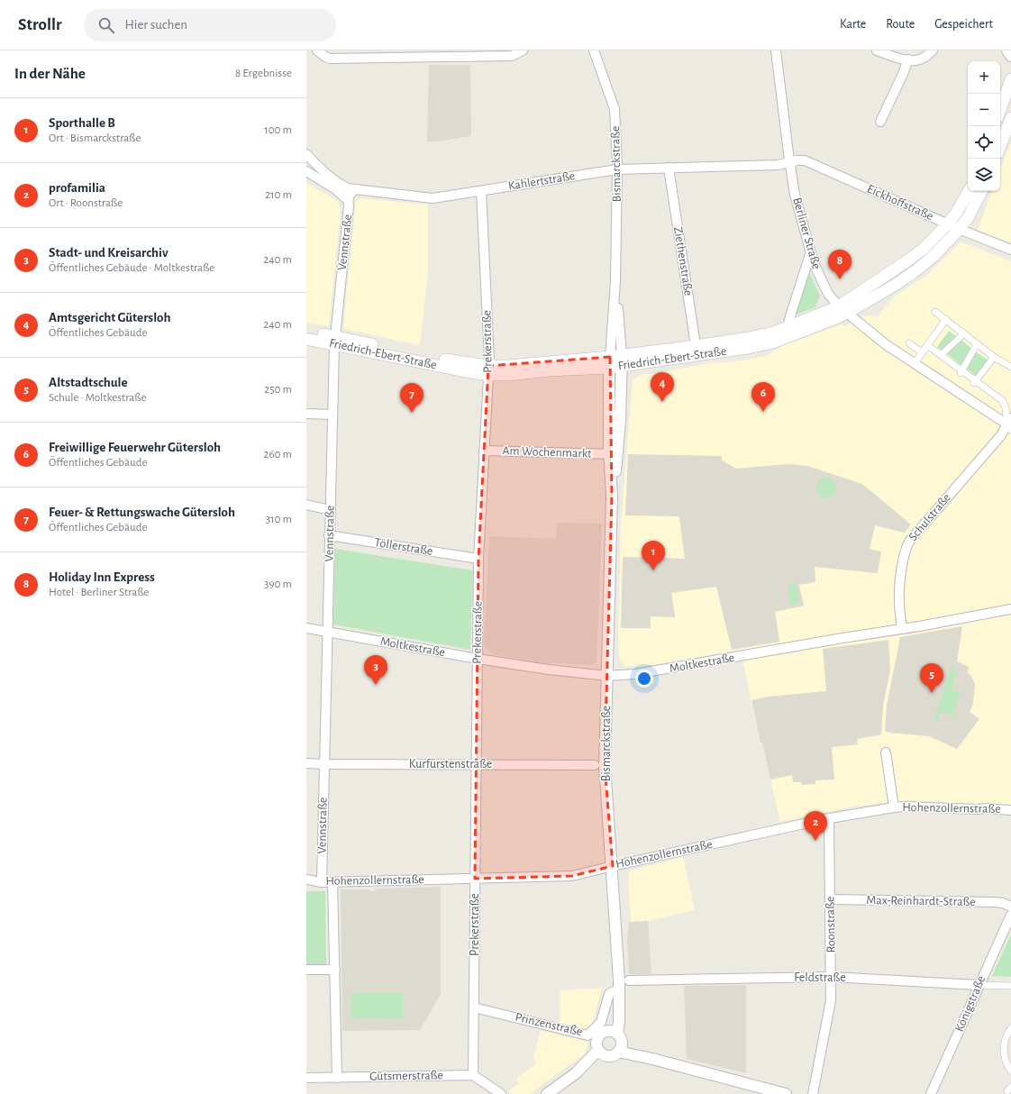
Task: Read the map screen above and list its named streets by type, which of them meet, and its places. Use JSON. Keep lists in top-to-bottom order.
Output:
{
  "streets": {
    "main road": ["Friedrich-Ebert-Straße"],
    "street": [
      "Bismarckstraße",
      "Kahlertstraße",
      "Eickhoffstraße",
      "Berliner Straße",
      "Vennstraße",
      "Ziethenstraße",
      "Prekerstraße",
      "Am Wochenmarkt",
      "Schulstraße",
      "Töllerstraße",
      "Moltkestraße",
      "Kurfürstenstraße",
      "Hohenzollernstraße",
      "Max-Reinhardt-Straße",
      "Roonstraße",
      "Feldstraße",
      "Königstraße",
      "Prinzenstraße",
      "Gütsmerstraße"
    ]
  },
  "crossings": [
    ["Bismarckstraße", "Kahlertstraße"],
    ["Bismarckstraße", "Friedrich-Ebert-Straße"],
    ["Bismarckstraße", "Am Wochenmarkt"],
    ["Bismarckstraße", "Moltkestraße"],
    ["Bismarckstraße", "Hohenzollernstraße"],
    ["Bismarckstraße", "Prinzenstraße"],
    ["Kahlertstraße", "Eickhoffstraße"],
    ["Kahlertstraße", "Berliner Straße"],
    ["Kahlertstraße", "Vennstraße"],
    ["Kahlertstraße", "Ziethenstraße"],
    ["Kahlertstraße", "Prekerstraße"],
    ["Eickhoffstraße", "Berliner Straße"],
    ["Eickhoffstraße", "Friedrich-Ebert-Straße"],
    ["Berliner Straße", "Friedrich-Ebert-Straße"],
    ["Berliner Straße", "Schulstraße"],
    ["Vennstraße", "Friedrich-Ebert-Straße"],
    ["Vennstraße", "Töllerstraße"],
    ["Vennstraße", "Moltkestraße"],
    ["Vennstraße", "Kurfürstenstraße"],
    ["Vennstraße", "Hohenzollernstraße"],
    ["Ziethenstraße", "Friedrich-Ebert-Straße"],
    ["Prekerstraße", "Friedrich-Ebert-Straße"],
    ["Prekerstraße", "Am Wochenmarkt"],
    ["Prekerstraße", "Töllerstraße"],
    ["Prekerstraße", "Moltkestraße"],
    ["Prekerstraße", "Kurfürstenstraße"],
    ["Prekerstraße", "Hohenzollernstraße"],
    ["Prekerstraße", "Prinzenstraße"],
    ["Prekerstraße", "Gütsmerstraße"],
    ["Schulstraße", "Moltkestraße"],
    ["Hohenzollernstraße", "Roonstraße"],
    ["Max-Reinhardt-Straße", "Roonstraße"],
    ["Roonstraße", "Feldstraße"],
    ["Feldstraße", "Königstraße"]
  ],
  "page": {
    "header": "Strollr",
    "search": "Hier suchen",
    "nav": ["Karte", "Route", "Gespeichert"],
    "heading": ["In der Nähe", "8 Ergebnisse"],
    "map_buttons": ["+", "−"],
    "list": [
      {
        "mark": "1",
        "name": "Sporthalle B",
        "note": "Ort · Bismarckstraße",
        "value": "100 m"
      },
      {
        "mark": "2",
        "name": "profamilia",
        "note": "Ort · Roonstraße",
        "value": "210 m"
      },
      {
        "mark": "3",
        "name": "Stadt- und Kreisarchiv",
        "note": "Öffentliches Gebäude · Moltkestraße",
        "value": "240 m"
      },
      {
        "mark": "4",
        "name": "Amtsgericht Gütersloh",
        "note": "Öffentliches Gebäude",
        "value": "240 m"
      },
      {
        "mark": "5",
        "name": "Altstadtschule",
        "note": "Schule · Moltkestraße",
        "value": "250 m"
      },
      {
        "mark": "6",
        "name": "Freiwillige Feuerwehr Gütersloh",
        "note": "Öffentliches Gebäude",
        "value": "260 m"
      },
      {
        "mark": "7",
        "name": "Feuer- & Rettungswache Gütersloh",
        "note": "Öffentliches Gebäude",
        "value": "310 m"
      },
      {
        "mark": "8",
        "name": "Holiday Inn Express",
        "note": "Hotel · Berliner Straße",
        "value": "390 m"
      }
    ],
    "pins": [
      "8",
      "4",
      "6",
      "7",
      "1",
      "3",
      "5",
      "2"
    ]
  }
}
